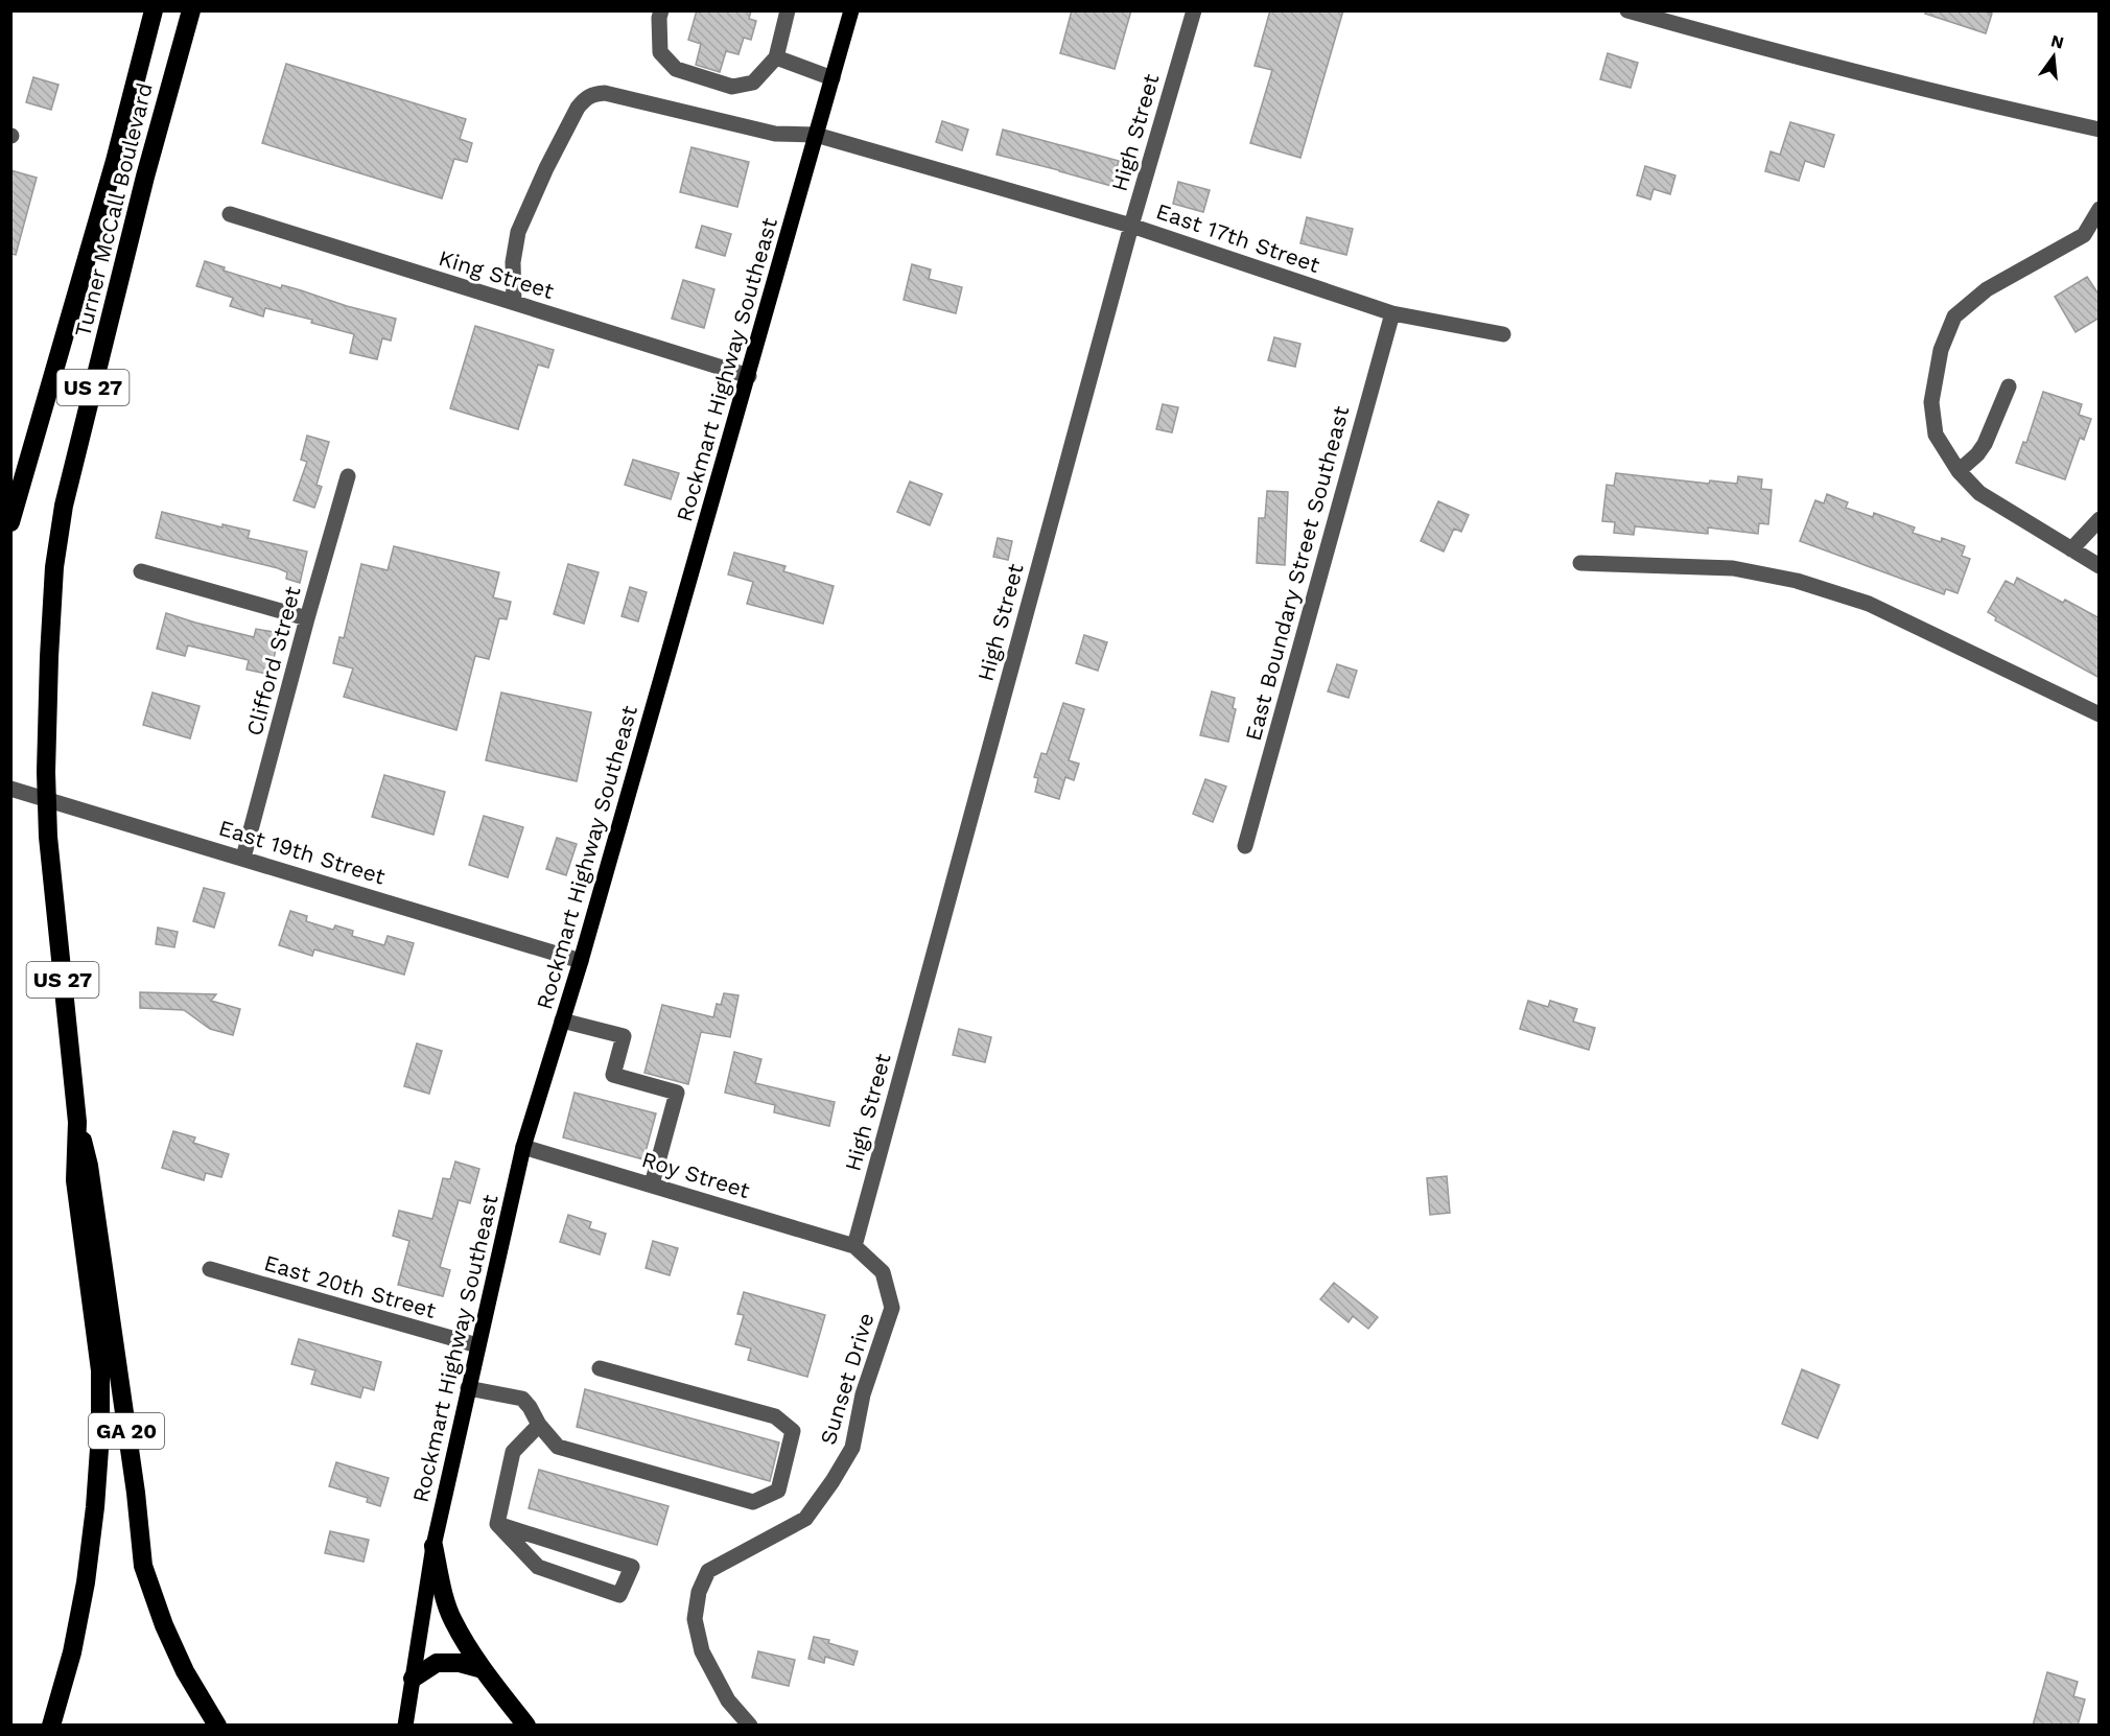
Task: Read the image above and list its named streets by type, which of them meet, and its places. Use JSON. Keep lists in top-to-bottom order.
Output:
{
  "streets": {
    "highway": ["Turner McCall Boulevard", "US 27", "GA 20"],
    "main road": ["Rockmart Highway Southeast"],
    "street": [
      "High Street",
      "East 17th Street",
      "King Street",
      "East Boundary Street Southeast",
      "Clifford Street",
      "East 19th Street",
      "Roy Street",
      "East 20th Street",
      "Sunset Drive"
    ]
  },
  "crossings": [
    ["High Street", "East 17th Street"],
    ["High Street", "Roy Street"],
    ["High Street", "Sunset Drive"],
    ["Turner McCall Boulevard", "GA 20"],
    ["East 17th Street", "King Street"],
    ["East 17th Street", "Rockmart Highway Southeast"],
    ["East 17th Street", "East Boundary Street Southeast"],
    ["King Street", "Rockmart Highway Southeast"],
    ["Rockmart Highway Southeast", "East 19th Street"],
    ["Rockmart Highway Southeast", "Roy Street"],
    ["Rockmart Highway Southeast", "East 20th Street"],
    ["Clifford Street", "East 19th Street"],
    ["Roy Street", "Sunset Drive"]
  ],
  "north": "top"
}
